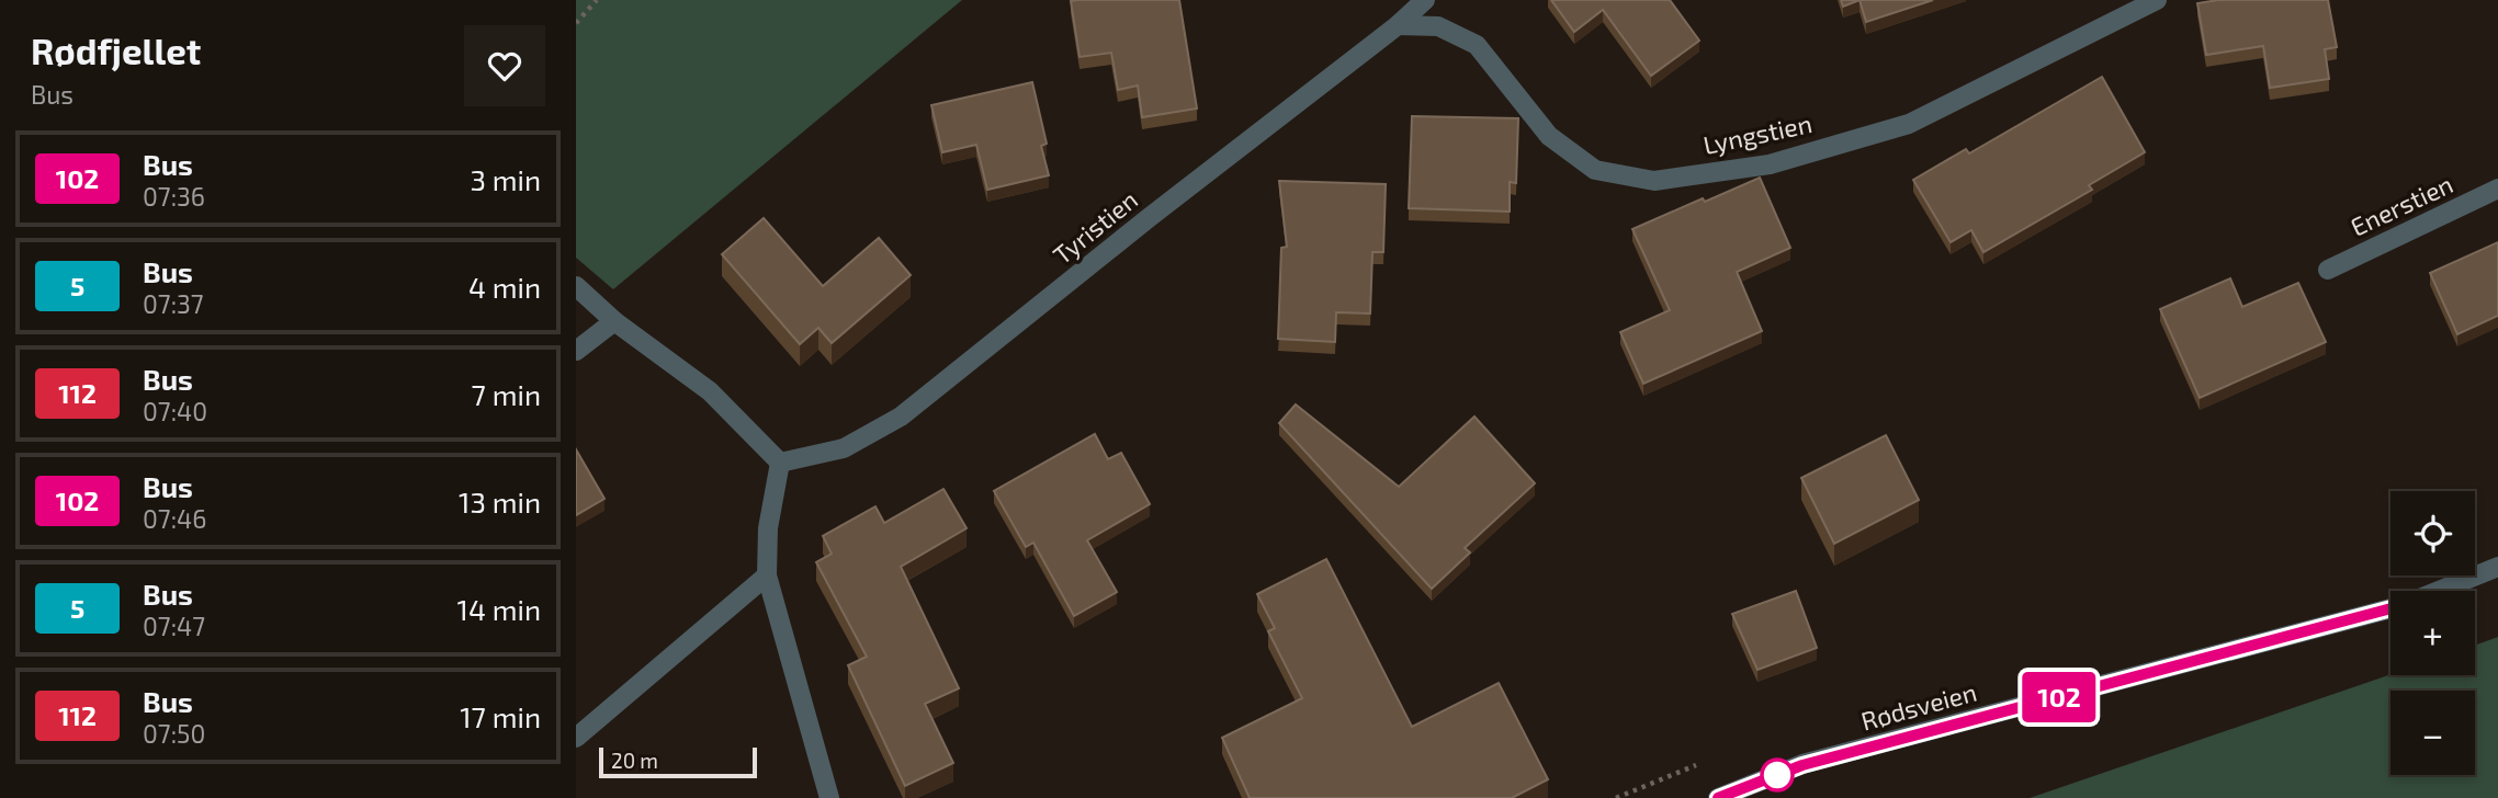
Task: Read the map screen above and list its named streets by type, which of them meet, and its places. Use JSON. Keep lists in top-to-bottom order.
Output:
{
  "streets": {
    "street": [
      "Lyngstien",
      "Enerstien",
      "Tyristien",
      "Rødsveien"
    ]
  },
  "crossings": [
    ["Lyngstien", "Tyristien"]
  ],
  "lines": ["bus line 102"],
  "scale_bar": "20 m",
  "page": {
    "heading": ["Rødfjellet", "Bus"],
    "on_map": "102",
    "list": [
      {
        "mark": "102",
        "name": "Bus",
        "note": "07:36",
        "value": "3 min"
      },
      {
        "mark": "5",
        "name": "Bus",
        "note": "07:37",
        "value": "4 min"
      },
      {
        "mark": "112",
        "name": "Bus",
        "note": "07:40",
        "value": "7 min"
      },
      {
        "mark": "102",
        "name": "Bus",
        "note": "07:46",
        "value": "13 min"
      },
      {
        "mark": "5",
        "name": "Bus",
        "note": "07:47",
        "value": "14 min"
      },
      {
        "mark": "112",
        "name": "Bus",
        "note": "07:50",
        "value": "17 min"
      }
    ],
    "map_buttons": ["+", "−"],
    "scale": "20 m"
  }
}
